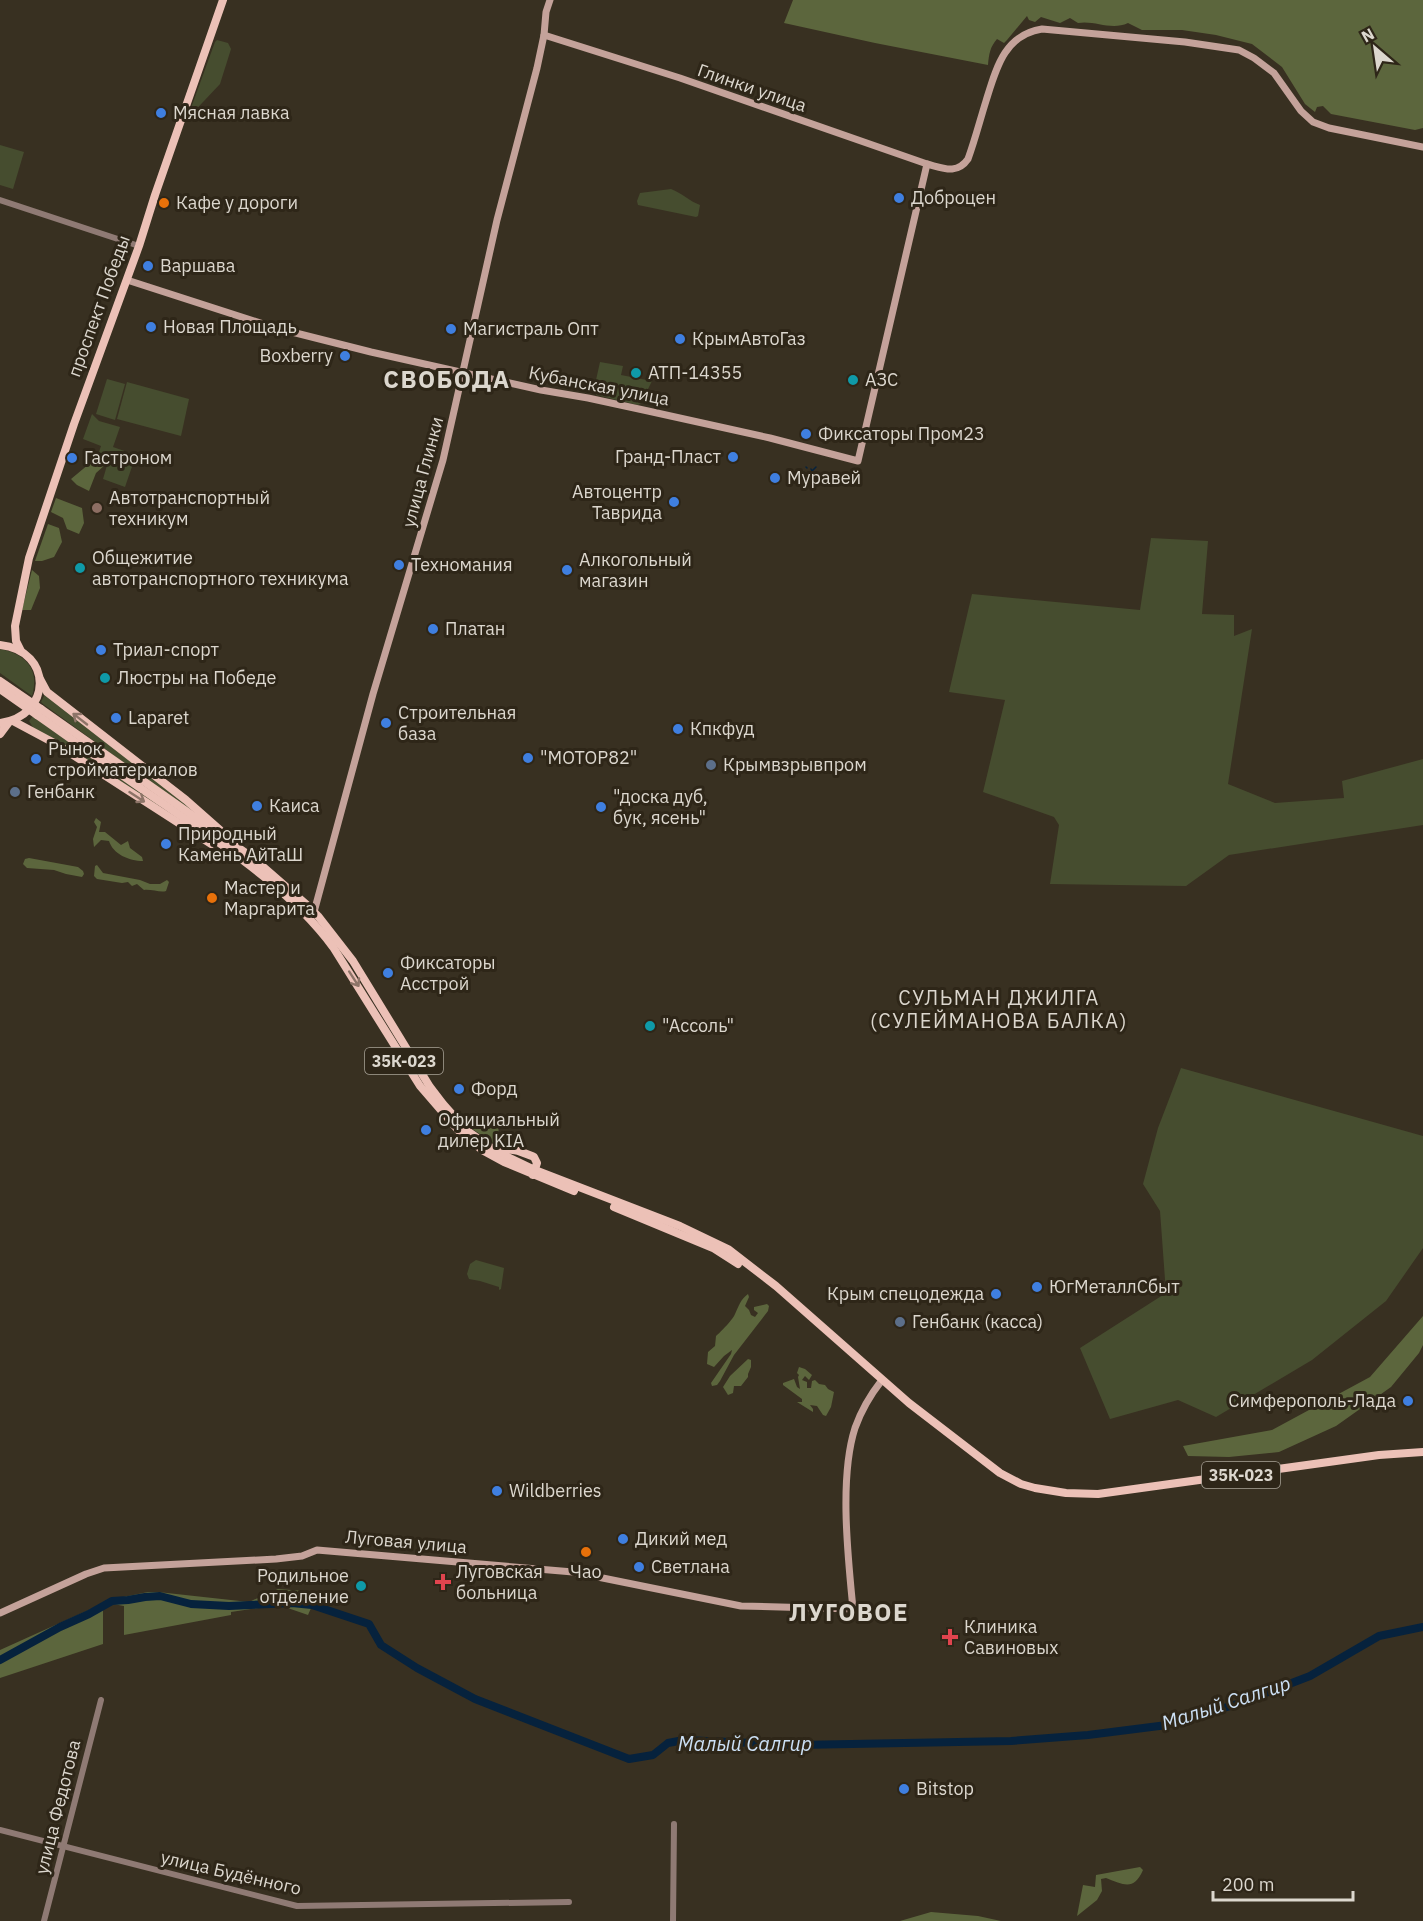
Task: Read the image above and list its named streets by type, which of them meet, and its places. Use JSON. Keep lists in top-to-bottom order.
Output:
{
  "streets": {
    "main road": [
      "Глинки улица",
      "проспект Победы",
      "Кубанская улица",
      "улица Глинки",
      "35К-023",
      "Луговая улица"
    ],
    "street": ["улица Федотова", "улица Будённого"]
  },
  "crossings": [
    ["Глинки улица", "Кубанская улица"],
    ["Глинки улица", "улица Глинки"],
    ["проспект Победы", "Кубанская улица"],
    ["Кубанская улица", "улица Глинки"],
    ["улица Глинки", "35К-023"],
    ["35К-023", "Луговая улица"],
    ["улица Федотова", "улица Будённого"]
  ],
  "districts": ["СВОБОДА", "СУЛЬМАН ДЖИЛГА (СУЛЕЙМАНОВА БАЛКА)", "ЛУГОВОЕ"],
  "water": ["Малый Салгир"],
  "places": {
    "other": [
      "Мясная лавка",
      "Доброцен",
      "Кафе у дороги",
      "Варшава",
      "Новая Площадь",
      "Магистраль Опт",
      "КрымАвтоГаз",
      "Boxberry",
      "АТП-14355",
      "АЗС",
      "Фиксаторы Пром23",
      "Гранд-Пласт",
      "Гастроном",
      "Муравей",
      "Автоцентр Таврида",
      "Автотранспортный техникум",
      "Техномания",
      "Общежитие автотранспортного техникума",
      "Алкогольный магазин",
      "Платан",
      "Триал-спорт",
      "Люстры на Победе",
      "Laparet",
      "Строительная база",
      "Кпкфуд",
      "\"МОТОР82\"",
      "Рынок стройматериалов",
      "Крымвзрывпром",
      "Генбанк",
      "Каиса",
      "\"доска дуб, бук, ясень\"",
      "Природный Камень АйТаШ",
      "Мастер и Маргарита",
      "Фиксаторы Асстрой",
      "\"Ассоль\"",
      "Форд",
      "Официальный дилер KIA",
      "ЮгМеталлСбыт",
      "Крым спецодежда",
      "Генбанк (касса)",
      "Симферополь-Лада",
      "Wildberries",
      "Дикий мед",
      "Чао",
      "Светлана",
      "Родильное отделение",
      "Bitstop"
    ],
    "health": ["Луговская больница", "Клиника Савиновых"]
  },
  "scale_bar": "200 m",
  "north": "top left"
}
